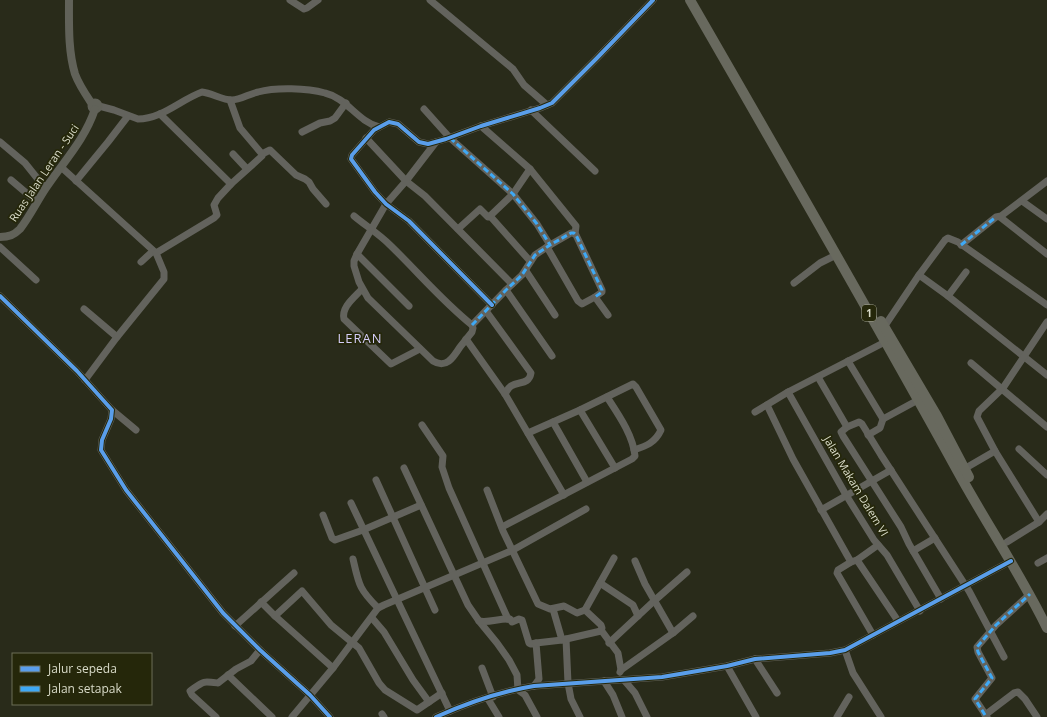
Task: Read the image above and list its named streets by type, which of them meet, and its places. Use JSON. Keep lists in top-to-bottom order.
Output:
{
  "streets": {
    "highway": ["1"],
    "main road": ["Ruas Jalan Leran - Suci"],
    "street": ["Jalan Makam Dalem VI"]
  },
  "districts": ["LERAN"],
  "legend": ["Jalur sepeda", "Jalan setapak"]
}
